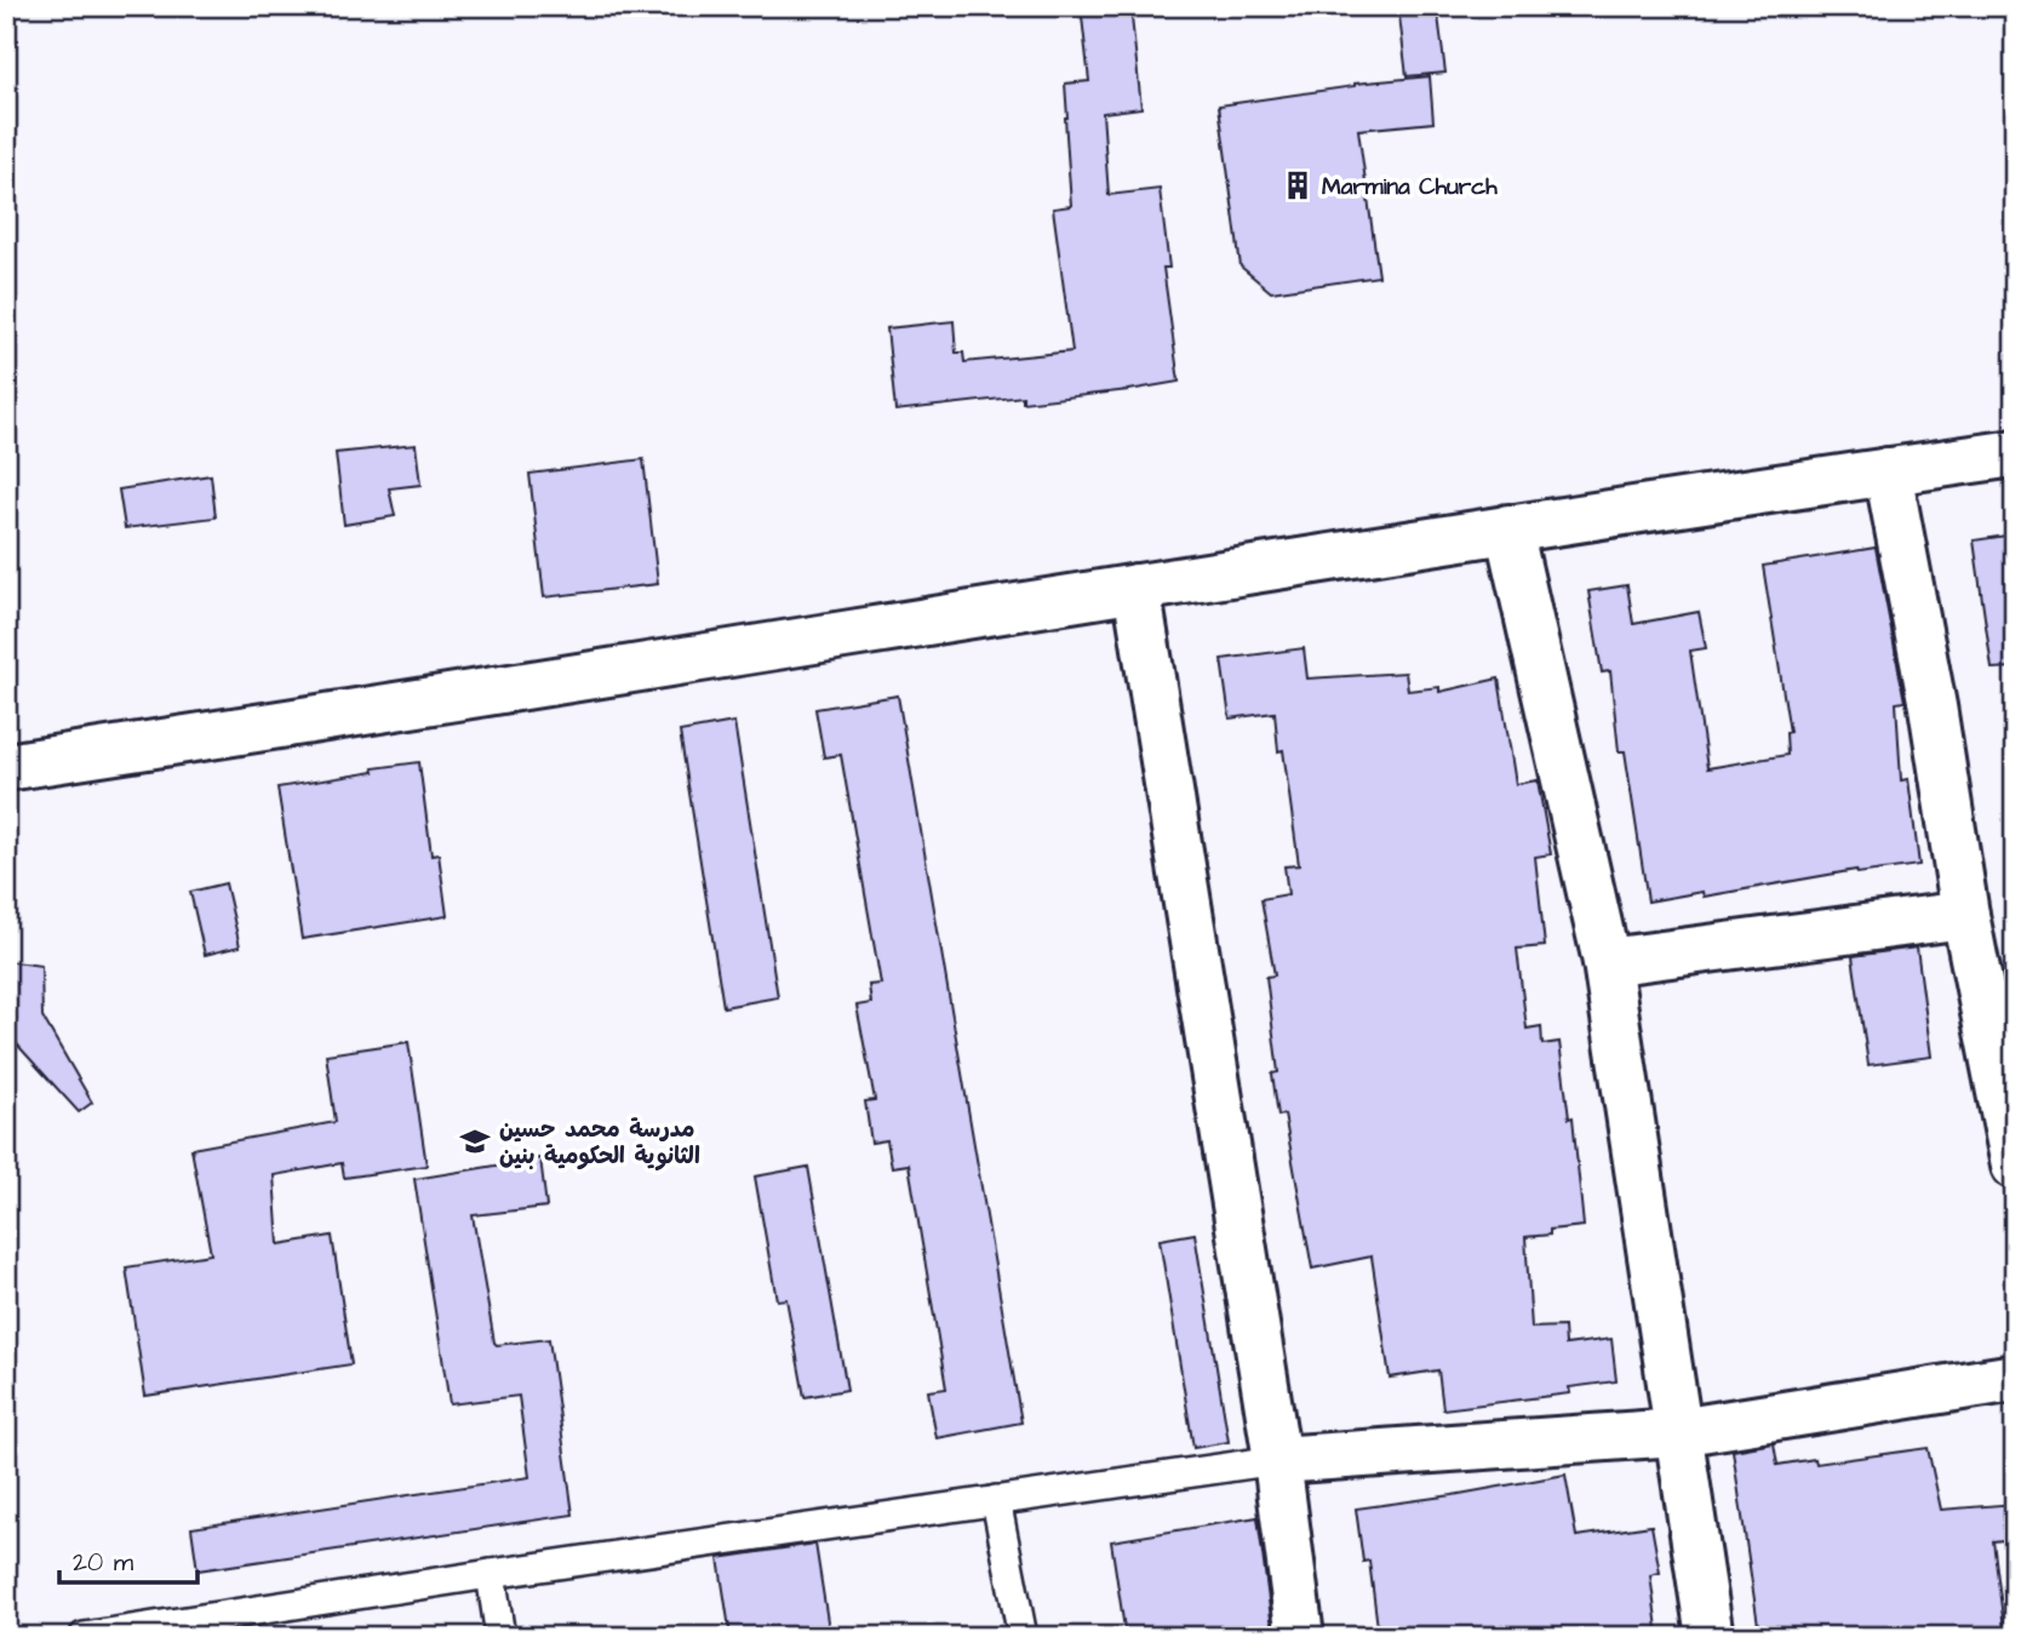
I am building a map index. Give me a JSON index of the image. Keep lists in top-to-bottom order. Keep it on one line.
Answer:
{"places":{"building":["Marmina Church"],"school or university":["مدرسة محمد حسين الثانوية الحكومية بنين"]},"scale_bar":"20 m"}
